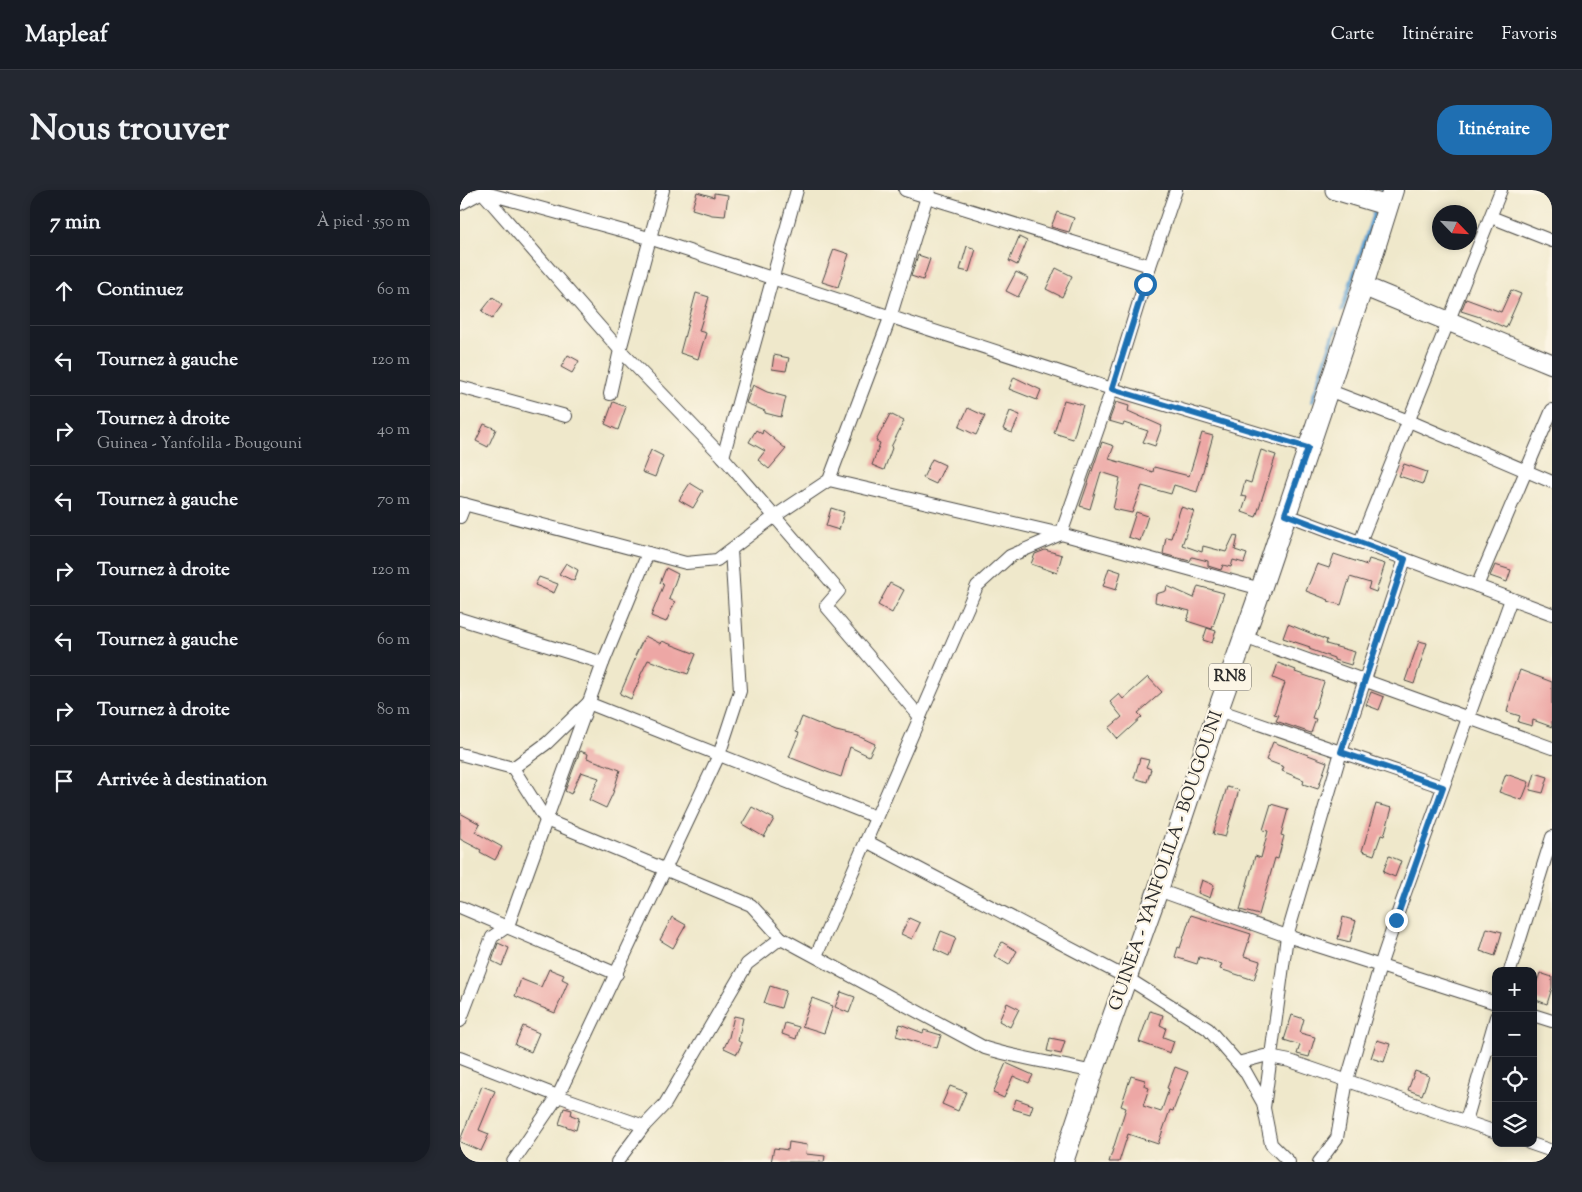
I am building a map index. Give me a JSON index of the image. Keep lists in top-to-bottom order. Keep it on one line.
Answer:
{"streets":{"main road":["RN8","GUINEA - YANFOLILA - BOUGOUNI"]},"north":"bottom right","page":{"header":"Mapleaf","nav":["Carte","Itinéraire","Favoris"],"title":"Nous trouver","buttons":"Itinéraire","heading":["7 min","À pied · 550 m"],"list":[["Continuez","60 m"],["Tournez à gauche","120 m"],["Tournez à droite","Guinea - Yanfolila - Bougouni","40 m"],["Tournez à gauche","70 m"],["Tournez à droite","120 m"],["Tournez à gauche","60 m"],["Tournez à droite","80 m"],"Arrivée à destination"],"map_buttons":["+","−"]}}
